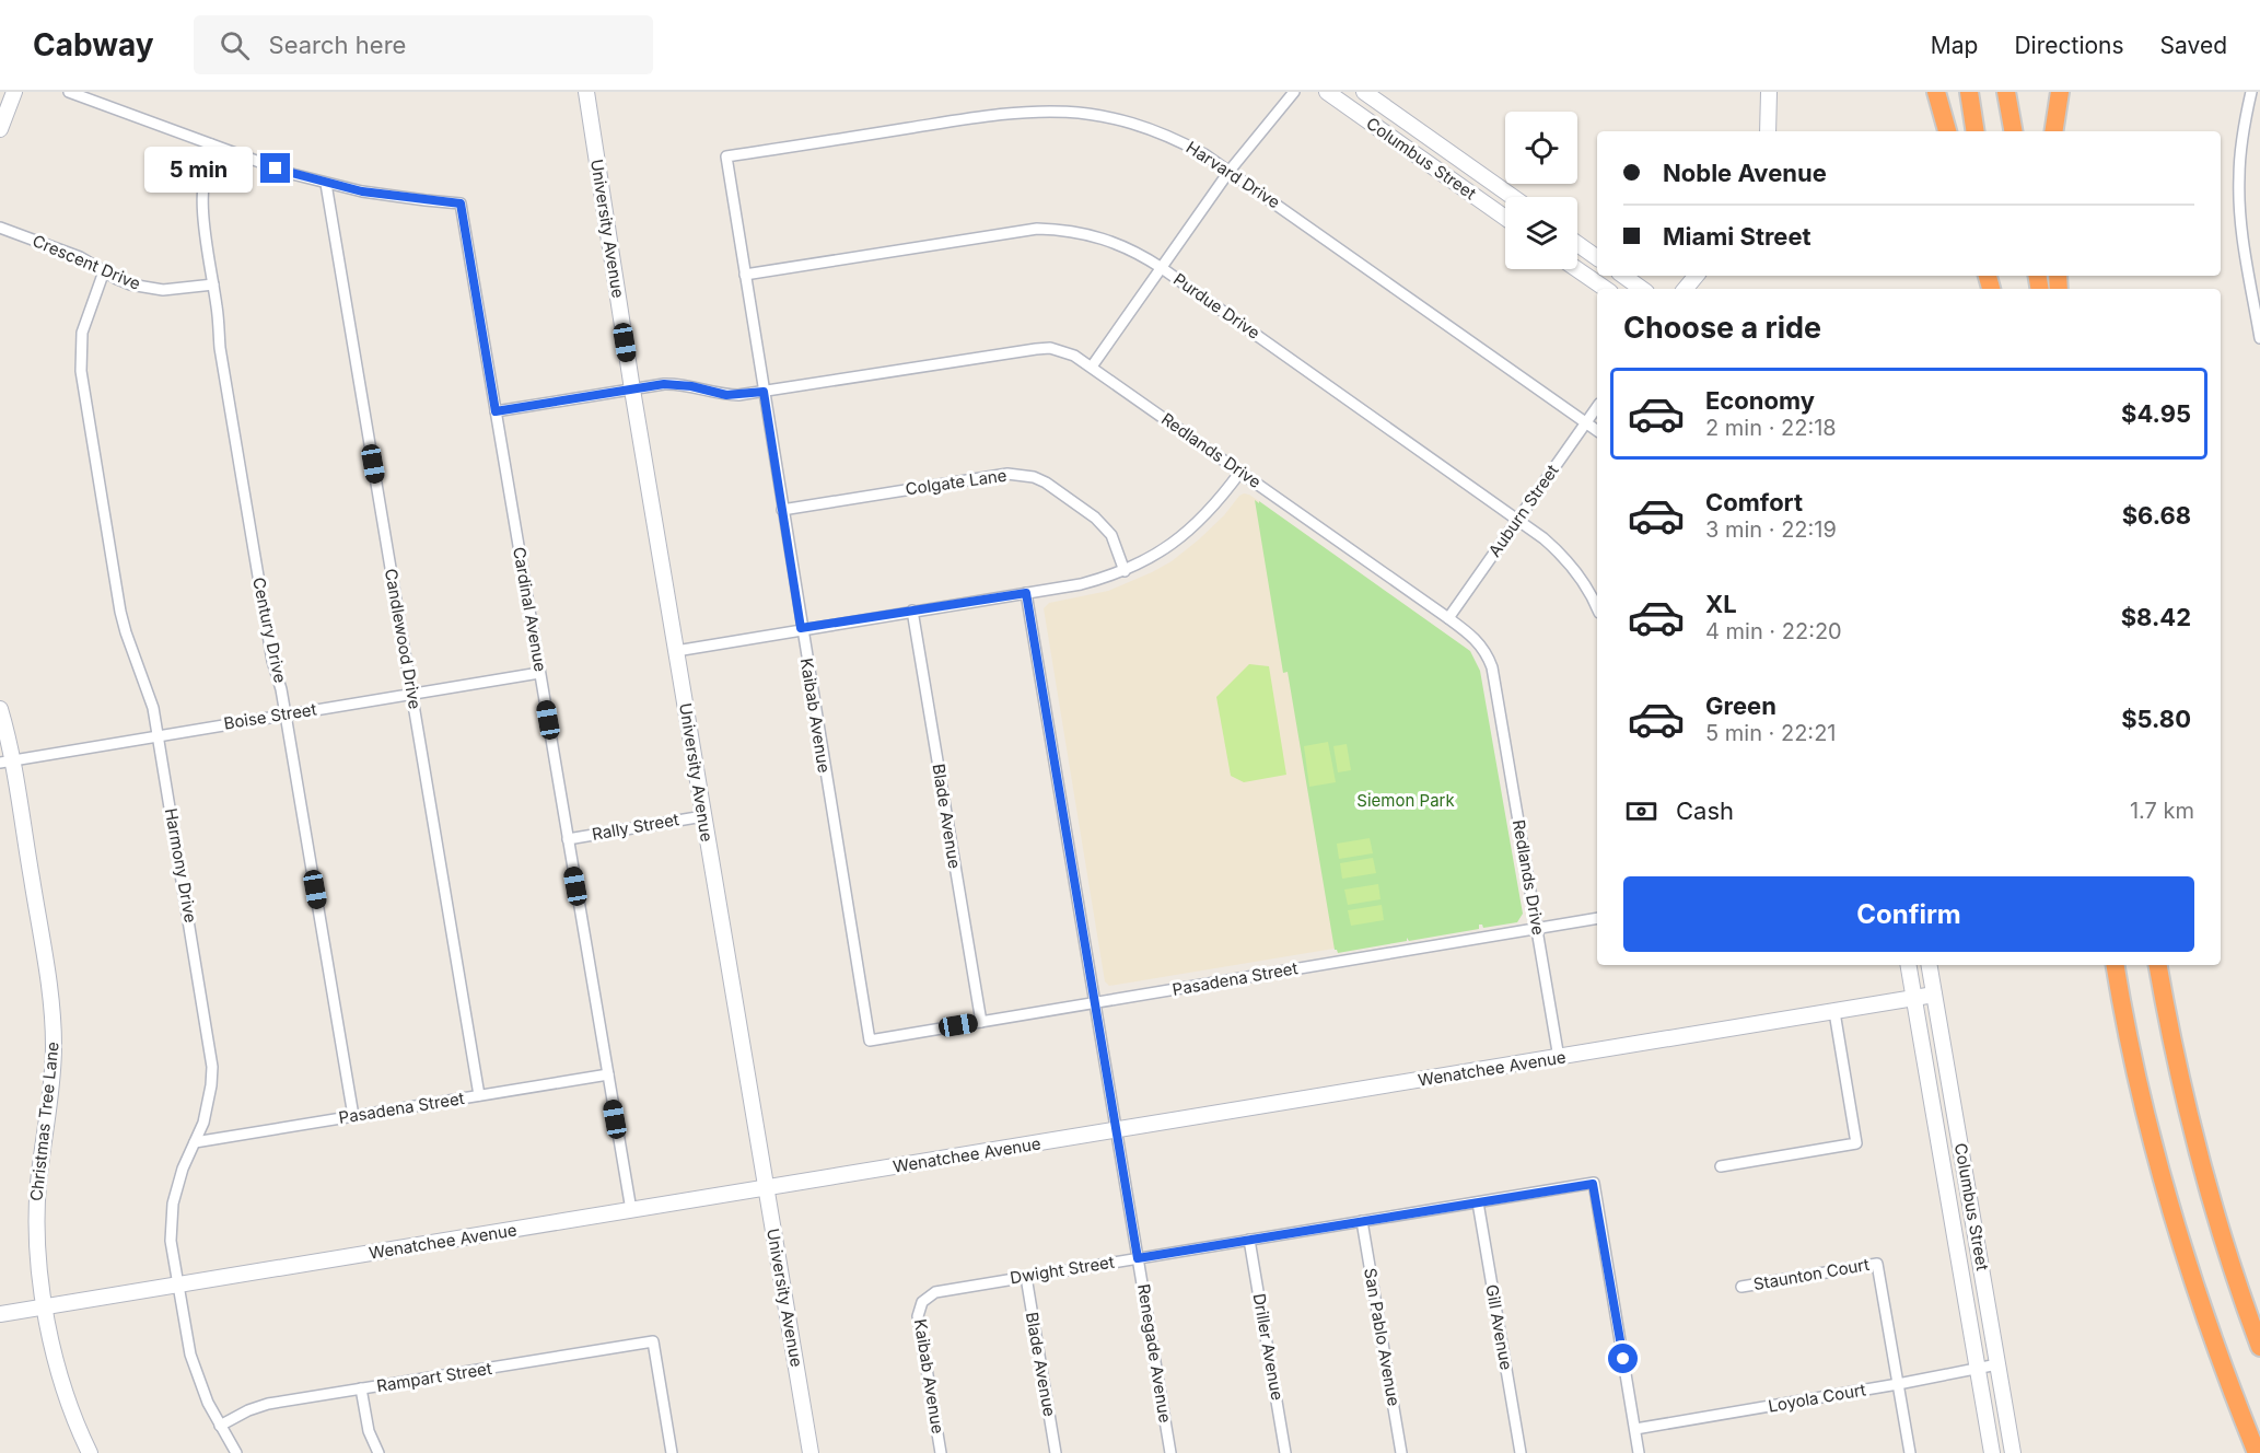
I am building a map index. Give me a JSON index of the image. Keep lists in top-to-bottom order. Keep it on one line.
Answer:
{"streets":{"street":["Columbus Street","Harvard Drive","University Avenue","Crescent Drive","Purdue Drive","Redlands Drive","Colgate Lane","Auburn Street","Cardinal Avenue","Century Drive","Candlewood Drive","Kaibab Avenue","Boise Street","Blade Avenue","Rally Street","Harmony Drive","Pasadena Street","Wenatchee Avenue","Christmas Tree Lane","Dwight Street","Staunton Court","Gill Avenue","San Pablo Avenue","Driller Avenue","Renegade Avenue","Rampart Street","Loyola Court"]},"crossings":[["Columbus Street","Wenatchee Avenue"],["Columbus Street","Loyola Court"],["Harvard Drive","Auburn Street"],["Harvard Drive","Kaibab Avenue"],["University Avenue","Redlands Drive"],["University Avenue","Rally Street"],["University Avenue","Wenatchee Avenue"],["Crescent Drive","Century Drive"],["Crescent Drive","Harmony Drive"],["Purdue Drive","Auburn Street"],["Purdue Drive","Kaibab Avenue"],["Redlands Drive","Auburn Street"],["Redlands Drive","Cardinal Avenue"],["Redlands Drive","Kaibab Avenue"],["Redlands Drive","Pasadena Street"],["Redlands Drive","Wenatchee Avenue"],["Colgate Lane","Kaibab Avenue"],["Cardinal Avenue","Candlewood Drive"],["Cardinal Avenue","Boise Street"],["Cardinal Avenue","Rally Street"],["Cardinal Avenue","Pasadena Street"],["Cardinal Avenue","Wenatchee Avenue"],["Century Drive","Boise Street"],["Century Drive","Pasadena Street"],["Candlewood Drive","Boise Street"],["Candlewood Drive","Pasadena Street"],["Kaibab Avenue","Pasadena Street"],["Kaibab Avenue","Dwight Street"],["Boise Street","Harmony Drive"],["Boise Street","Christmas Tree Lane"],["Blade Avenue","Pasadena Street"],["Blade Avenue","Dwight Street"],["Harmony Drive","Pasadena Street"],["Harmony Drive","Wenatchee Avenue"],["Harmony Drive","Rampart Street"],["Pasadena Street","Renegade Avenue"],["Wenatchee Avenue","Christmas Tree Lane"],["Wenatchee Avenue","Renegade Avenue"],["Dwight Street","Gill Avenue"],["Dwight Street","San Pablo Avenue"],["Dwight Street","Driller Avenue"],["Dwight Street","Renegade Avenue"],["Dwight Street","Loyola Court"],["Staunton Court","Loyola Court"]],"parks":["Siemon Park"],"page":{"header":"Cabway","search":"Search here","nav":["Map","Directions","Saved"],"banner":["Noble Avenue","Miami Street"],"bubble":"5 min","heading":"Choose a ride","list":[{"name":"Economy","note":"2 min · 22:18","value":"$4.95"},{"name":"Comfort","note":"3 min · 22:19","value":"$6.68"},{"name":"XL","note":"4 min · 22:20","value":"$8.42"},{"name":"Green","note":"5 min · 22:21","value":"$5.80"}],"pay":["Cash","1.7 km"],"buttons":"Confirm"}}
